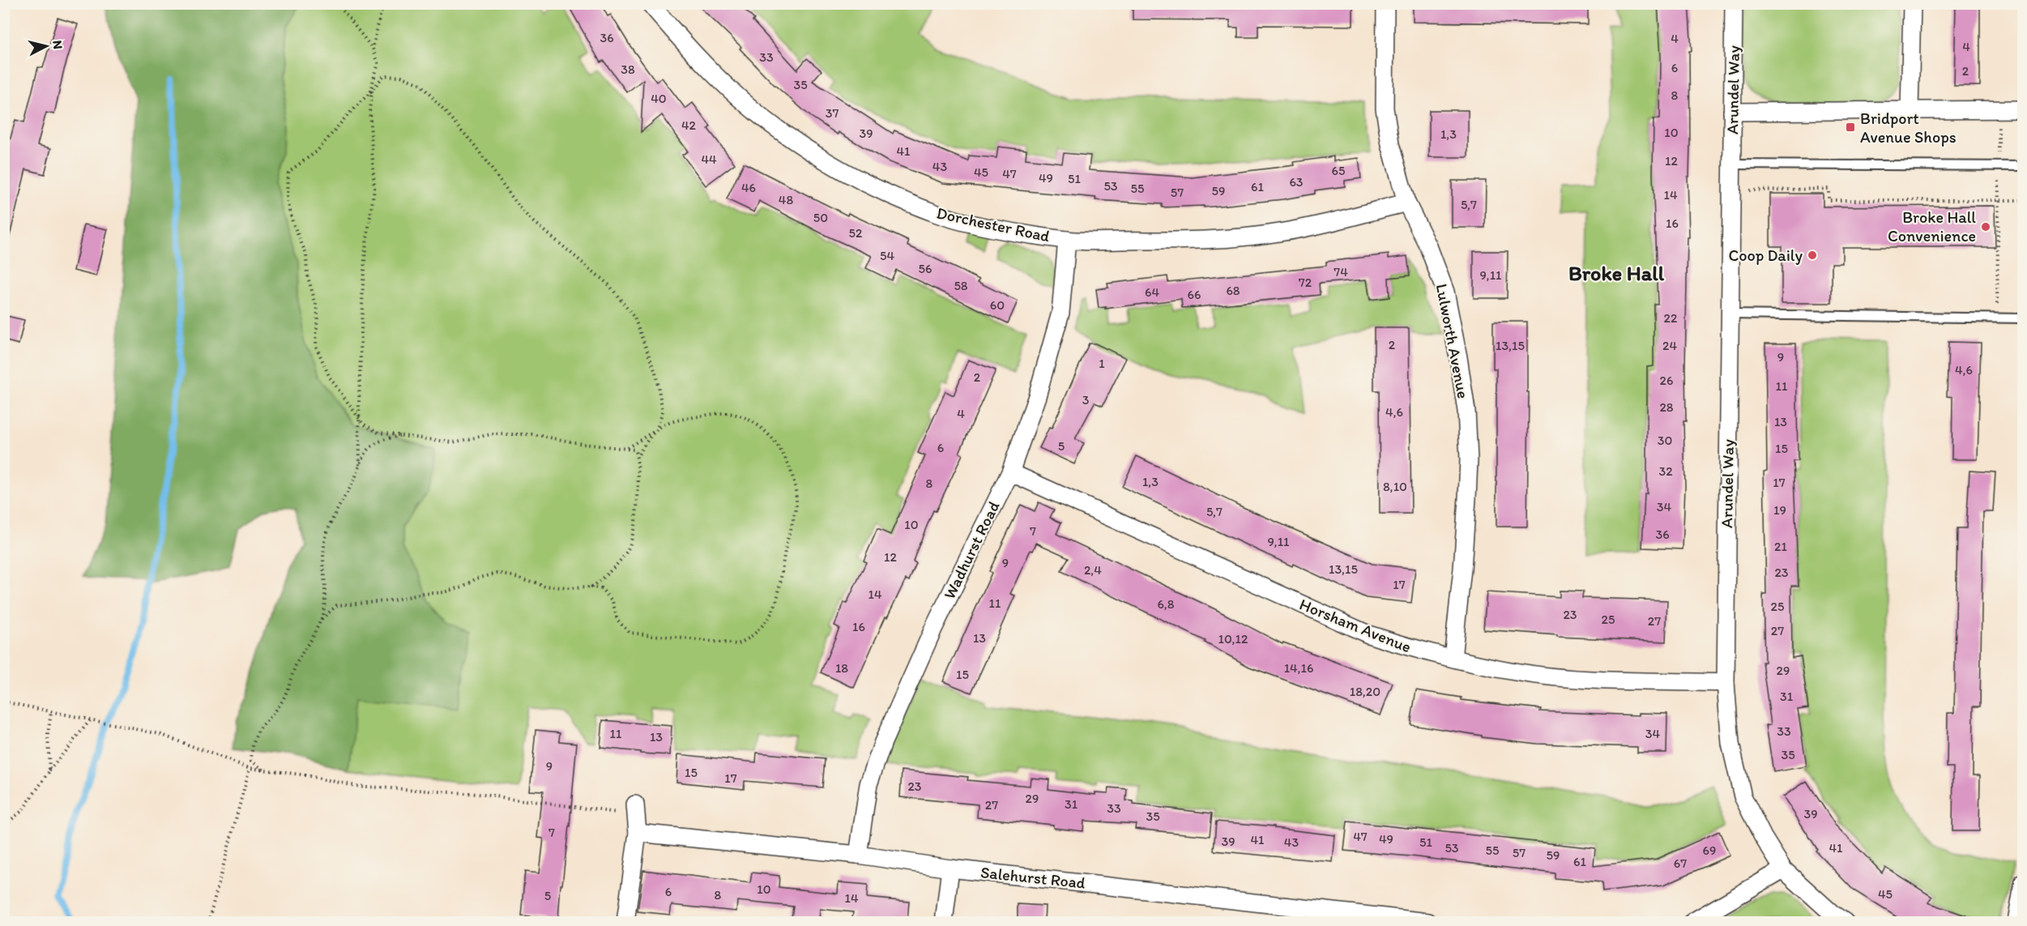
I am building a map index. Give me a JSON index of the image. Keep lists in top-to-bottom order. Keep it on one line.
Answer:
{"streets":{"street":["Arundel Way","Dorchester Road","Lulworth Avenue","Wadhurst Road","Horsham Avenue","Salehurst Road"]},"crossings":[["Arundel Way","Horsham Avenue"],["Dorchester Road","Lulworth Avenue"],["Dorchester Road","Wadhurst Road"],["Lulworth Avenue","Horsham Avenue"],["Wadhurst Road","Horsham Avenue"],["Wadhurst Road","Salehurst Road"]],"districts":["Broke Hall"],"places":{"transit":["Bridport Avenue Shops"],"other":["Broke Hall Convenience","Coop Daily"]},"house_numbers":["36","4","4","33","6","38","2","35","8","40","37","42","10","39","1,3","41","44","12","43","65","45","47","49","51","63","53","61","46","55","59","57","14","48","5,7","50","16","52","54","56","74","9,11","72","58","68","64","66","60","22","2","13,15","24","9","1","4,6","2","26","11","3","28","4,6","4","13","30","5","6","15","32","1,3","17","8","8,10","34","19","5,7","10","7","36","9,11","21","12","9","13,15","2,4","23","17","14","11","6,8","25","23","25","27","16","27","13","10,12","18","14,16","29","15","18,20","31","33","11","34","13","35","9","15","17","23","29","31","27","33","39","35","7","47","49","41","39","43","51","53","41","55","69","57","59","61","67","10","6","45","8","5","14"],"north":"right"}
